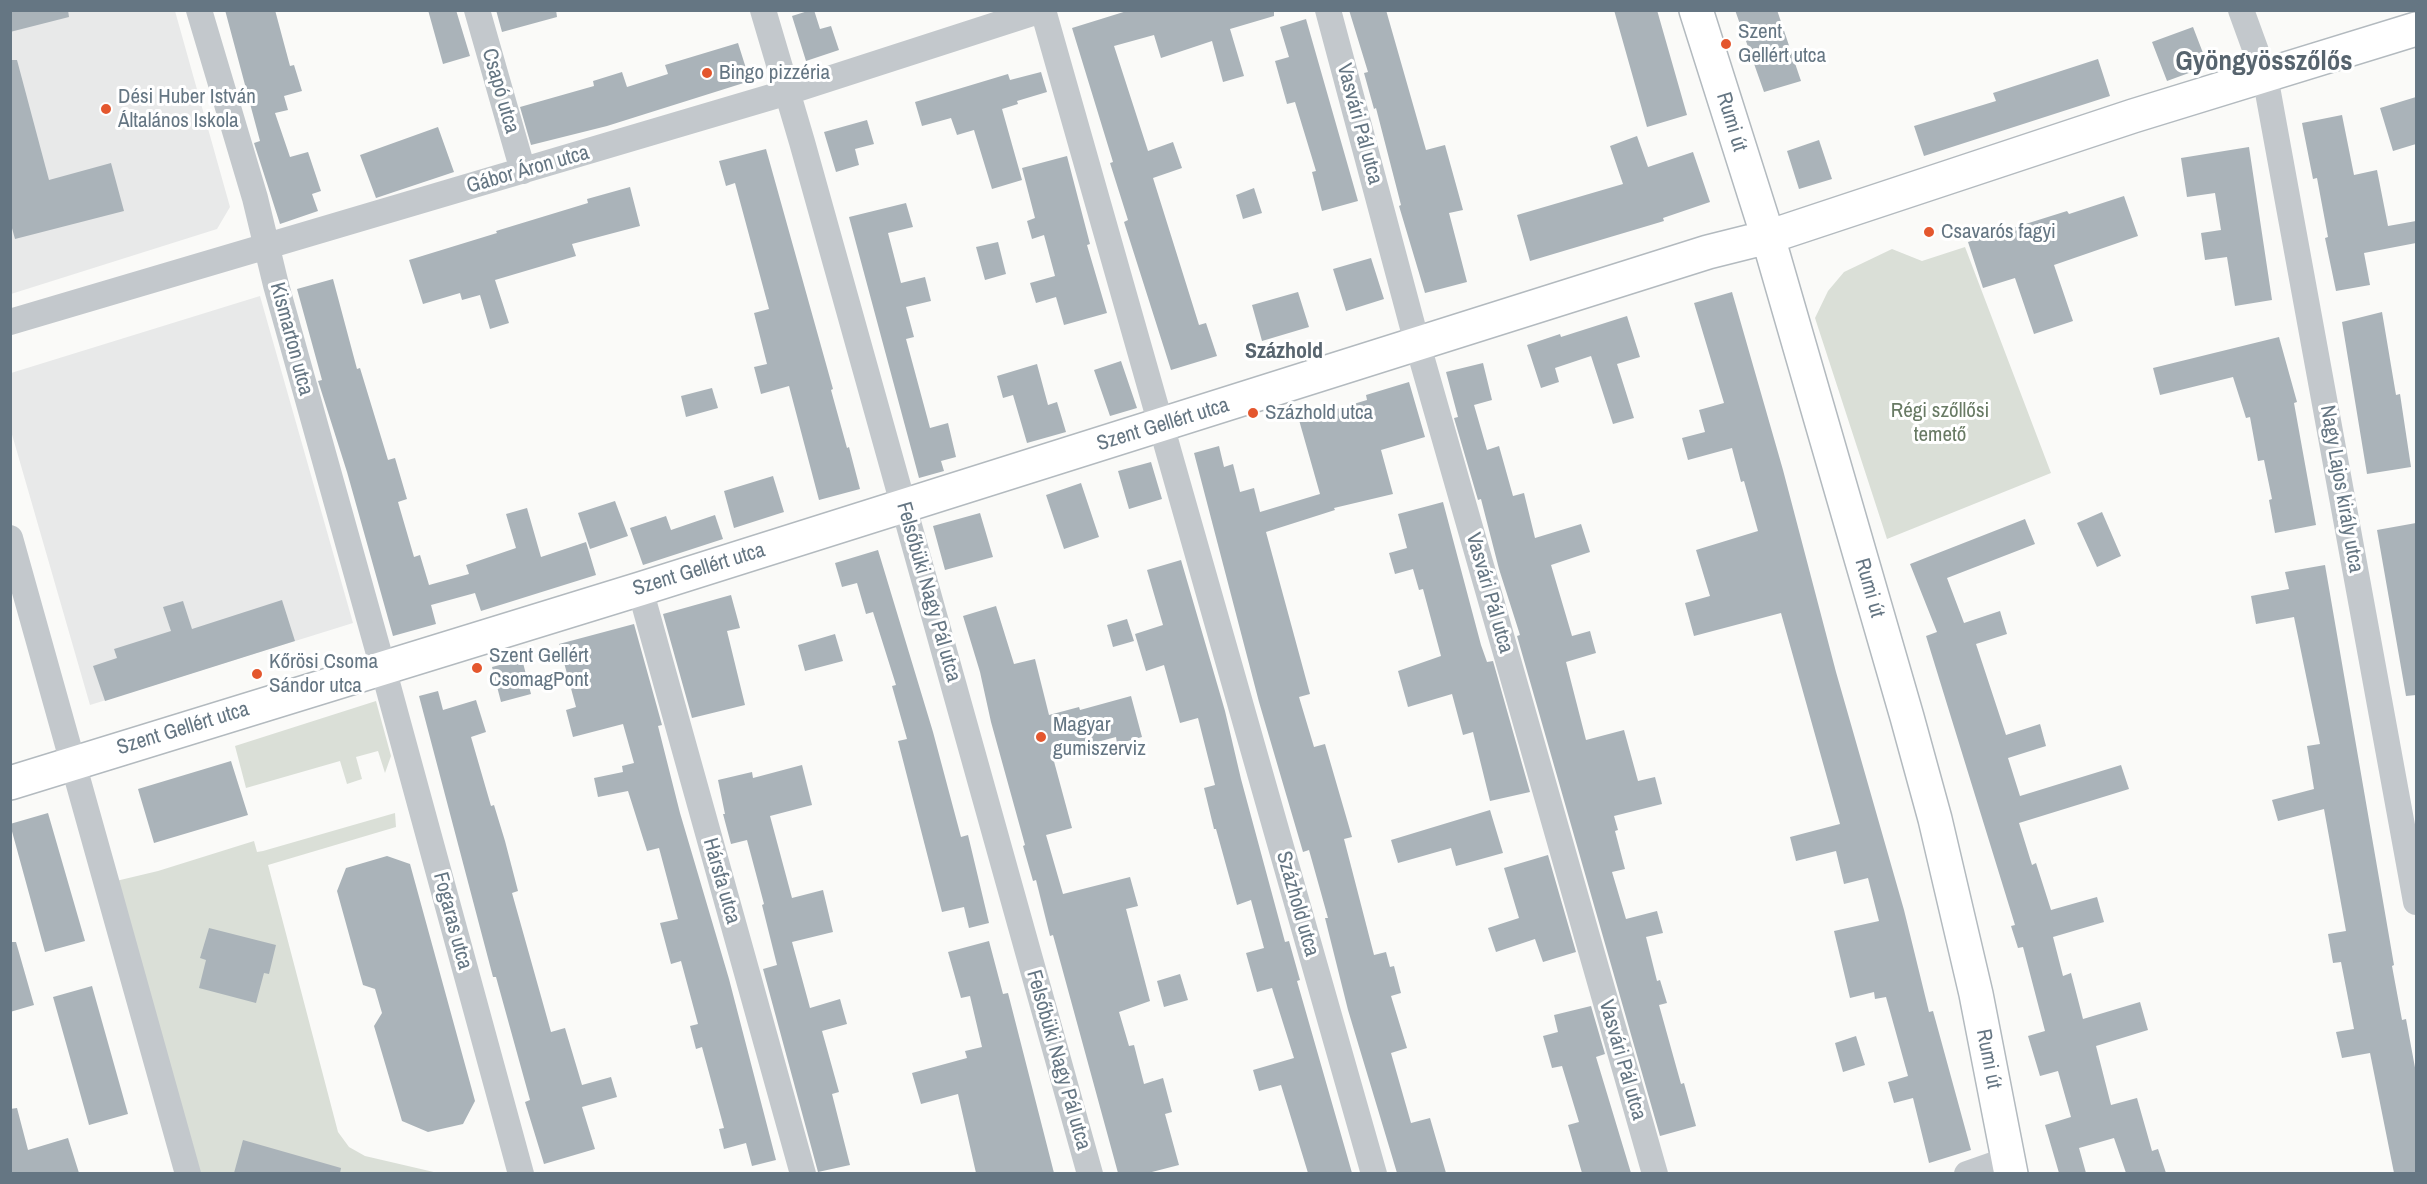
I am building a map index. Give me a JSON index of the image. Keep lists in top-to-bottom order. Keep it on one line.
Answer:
{"streets":{"street":["Csapó utca","Rumi út","Vasvári Pál utca","Gábor Áron utca","Kismarton utca","Szent Gellért utca","Nagy Lajos király utca","Felsőbüki Nagy Pál utca","Hársfa utca","Százhold utca","Fogaras utca"]},"crossings":[["Csapó utca","Gábor Áron utca"],["Rumi út","Szent Gellért utca"],["Vasvári Pál utca","Szent Gellért utca"],["Gábor Áron utca","Kismarton utca"],["Gábor Áron utca","Felsőbüki Nagy Pál utca"],["Gábor Áron utca","Százhold utca"],["Kismarton utca","Szent Gellért utca"],["Kismarton utca","Fogaras utca"],["Szent Gellért utca","Nagy Lajos király utca"],["Szent Gellért utca","Felsőbüki Nagy Pál utca"],["Szent Gellért utca","Hársfa utca"],["Szent Gellért utca","Százhold utca"],["Szent Gellért utca","Fogaras utca"]],"districts":["Gyöngyösszőlős","Százhold"],"parks":["Régi szőllősi temető"],"places":["Szent Gellért utca","Bingo pizzéria","Dési Huber István Általános Iskola","Csavarós fagyi","Százhold utca","Szent Gellért CsomagPont","Kőrösi Csoma Sándor utca","Magyar gumiszerviz"]}
